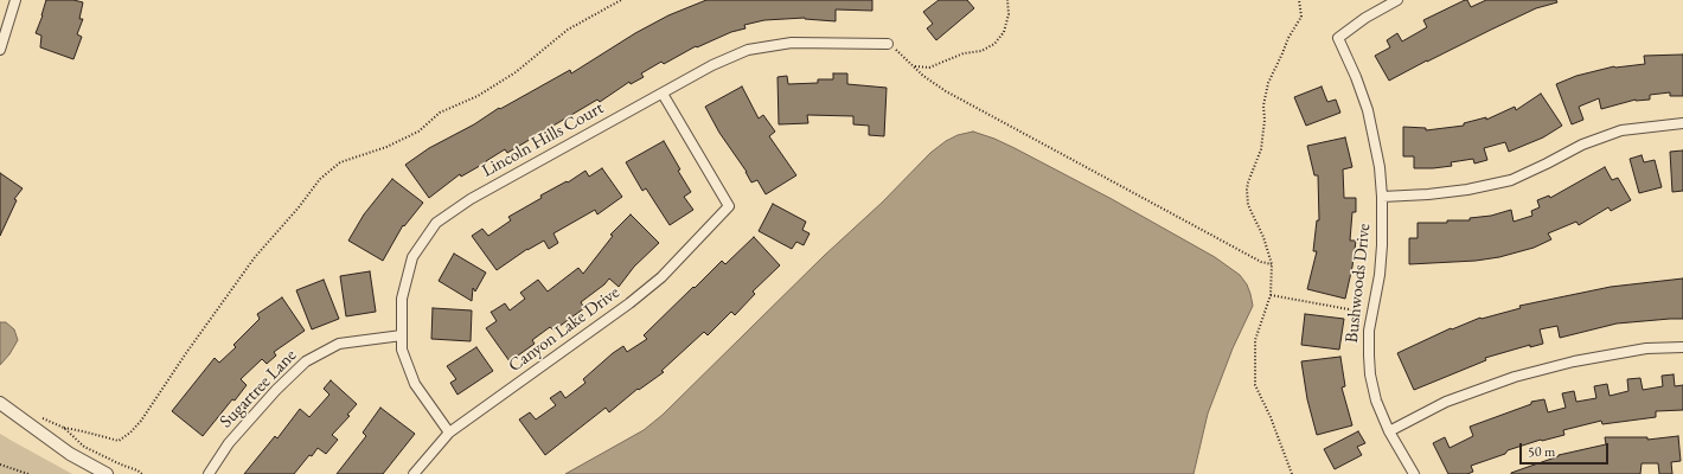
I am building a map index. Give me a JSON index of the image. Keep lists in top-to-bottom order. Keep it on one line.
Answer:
{"streets":{"street":["Lincoln Hills Court","Bushwoods Drive","Canyon Lake Drive","Sugartree Lane"]},"crossings":[["Lincoln Hills Court","Canyon Lake Drive"],["Lincoln Hills Court","Sugartree Lane"]],"scale_bar":"50 m"}
